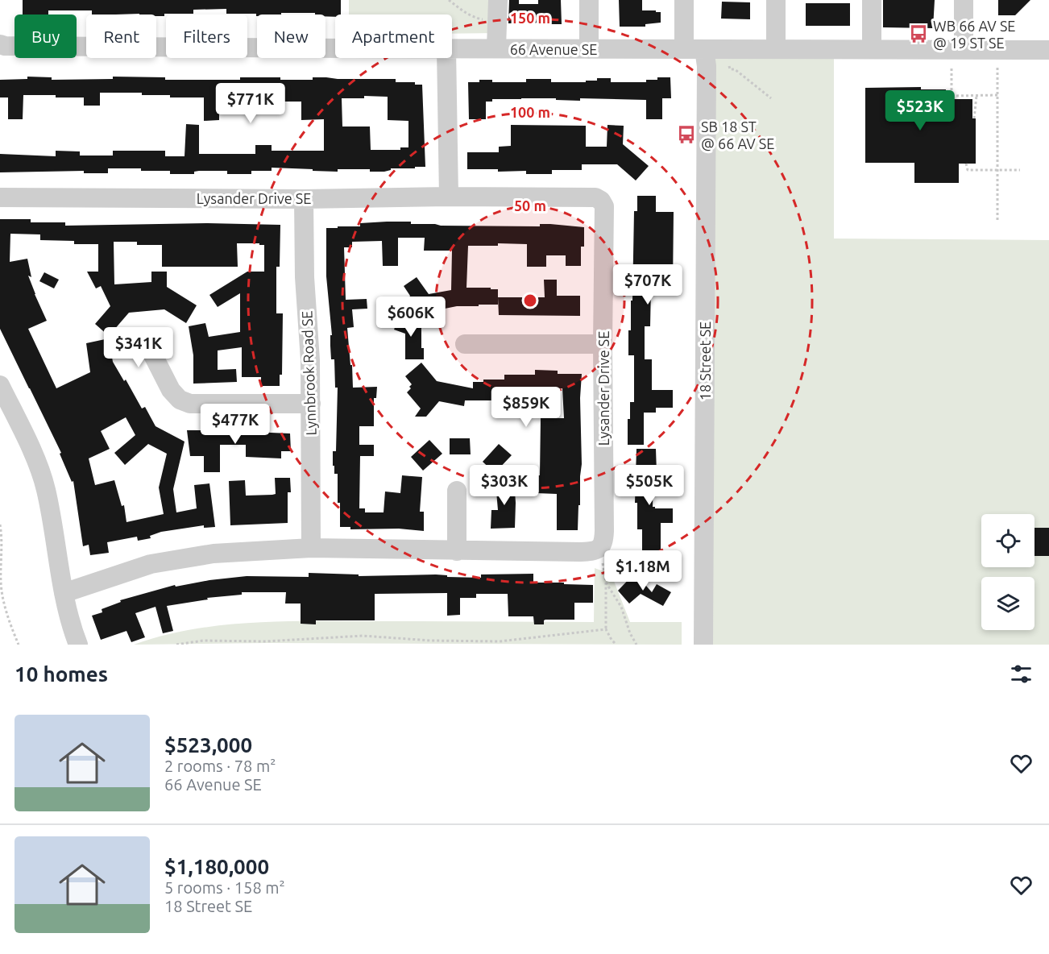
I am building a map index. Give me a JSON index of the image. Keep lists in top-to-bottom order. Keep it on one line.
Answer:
{"streets":{"street":["66 Avenue SE","Lysander Drive SE","18 Street SE","Lynnbrook Road SE"]},"crossings":[["66 Avenue SE","18 Street SE"],["Lysander Drive SE","Lynnbrook Road SE"]],"places":{"bus stop":["WB 66 AV SE @ 19 ST SE","SB 18 ST @ 66 AV SE"]},"page":{"chip":["Buy","Rent","Filters","New","Apartment"],"price":["$771K","$523K","$707K","$606K","$341K","$859K","$477K","$303K","$505K","$1.18M"],"heading":"10 homes","list":[{"name":"$523,000","note":"2 rooms · 78 m² · 66 Avenue SE"},{"name":"$1,180,000","note":"5 rooms · 158 m² · 18 Street SE"}]},"rings":["150 m","100 m","50 m"]}
